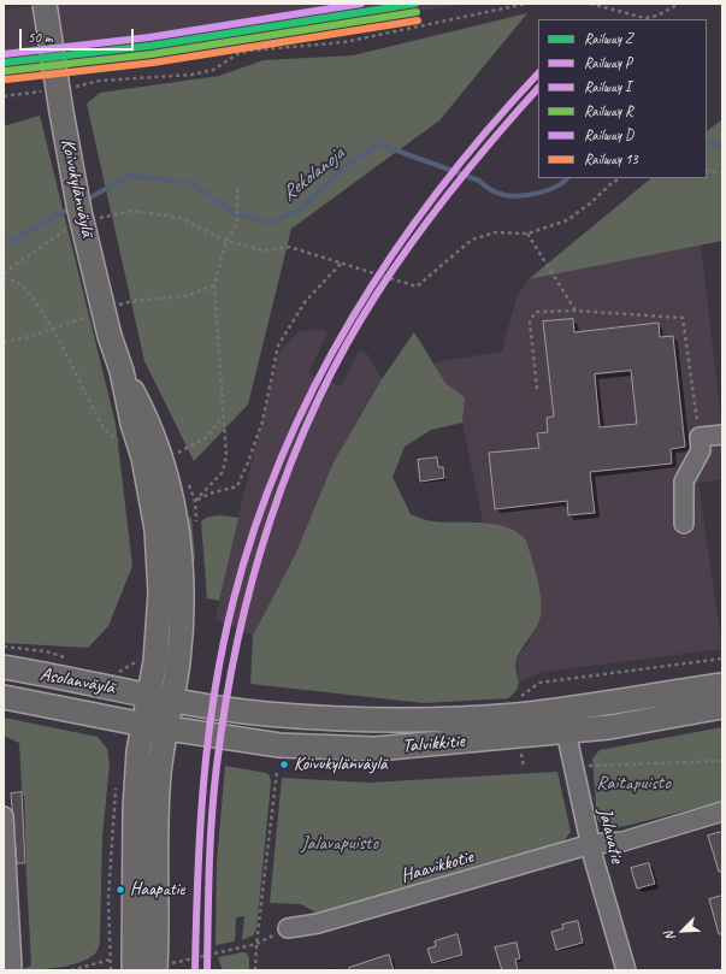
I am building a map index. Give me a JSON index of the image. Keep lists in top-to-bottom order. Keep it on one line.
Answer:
{"streets":{"main road":["Koivukylänväylä","Asolanväylä","Talvikkitie"],"street":["Jalavatie","Haavikkotie"]},"crossings":[["Koivukylänväylä","Asolanväylä"],["Koivukylänväylä","Talvikkitie"],["Asolanväylä","Talvikkitie"],["Talvikkitie","Jalavatie"],["Jalavatie","Haavikkotie"]],"water":["Rekolanoja"],"parks":["Raitapuisto","Jalavapuisto"],"places":["Koivukylänväylä","Haapatie"],"lines":["rail line Z","rail line D","rail line R","rail line 13","rail line P","rail line I"],"legend":["Railway Z","Railway P","Railway I","Railway R","Railway D","Railway 13"],"scale_bar":"50 m","north":"bottom left"}
